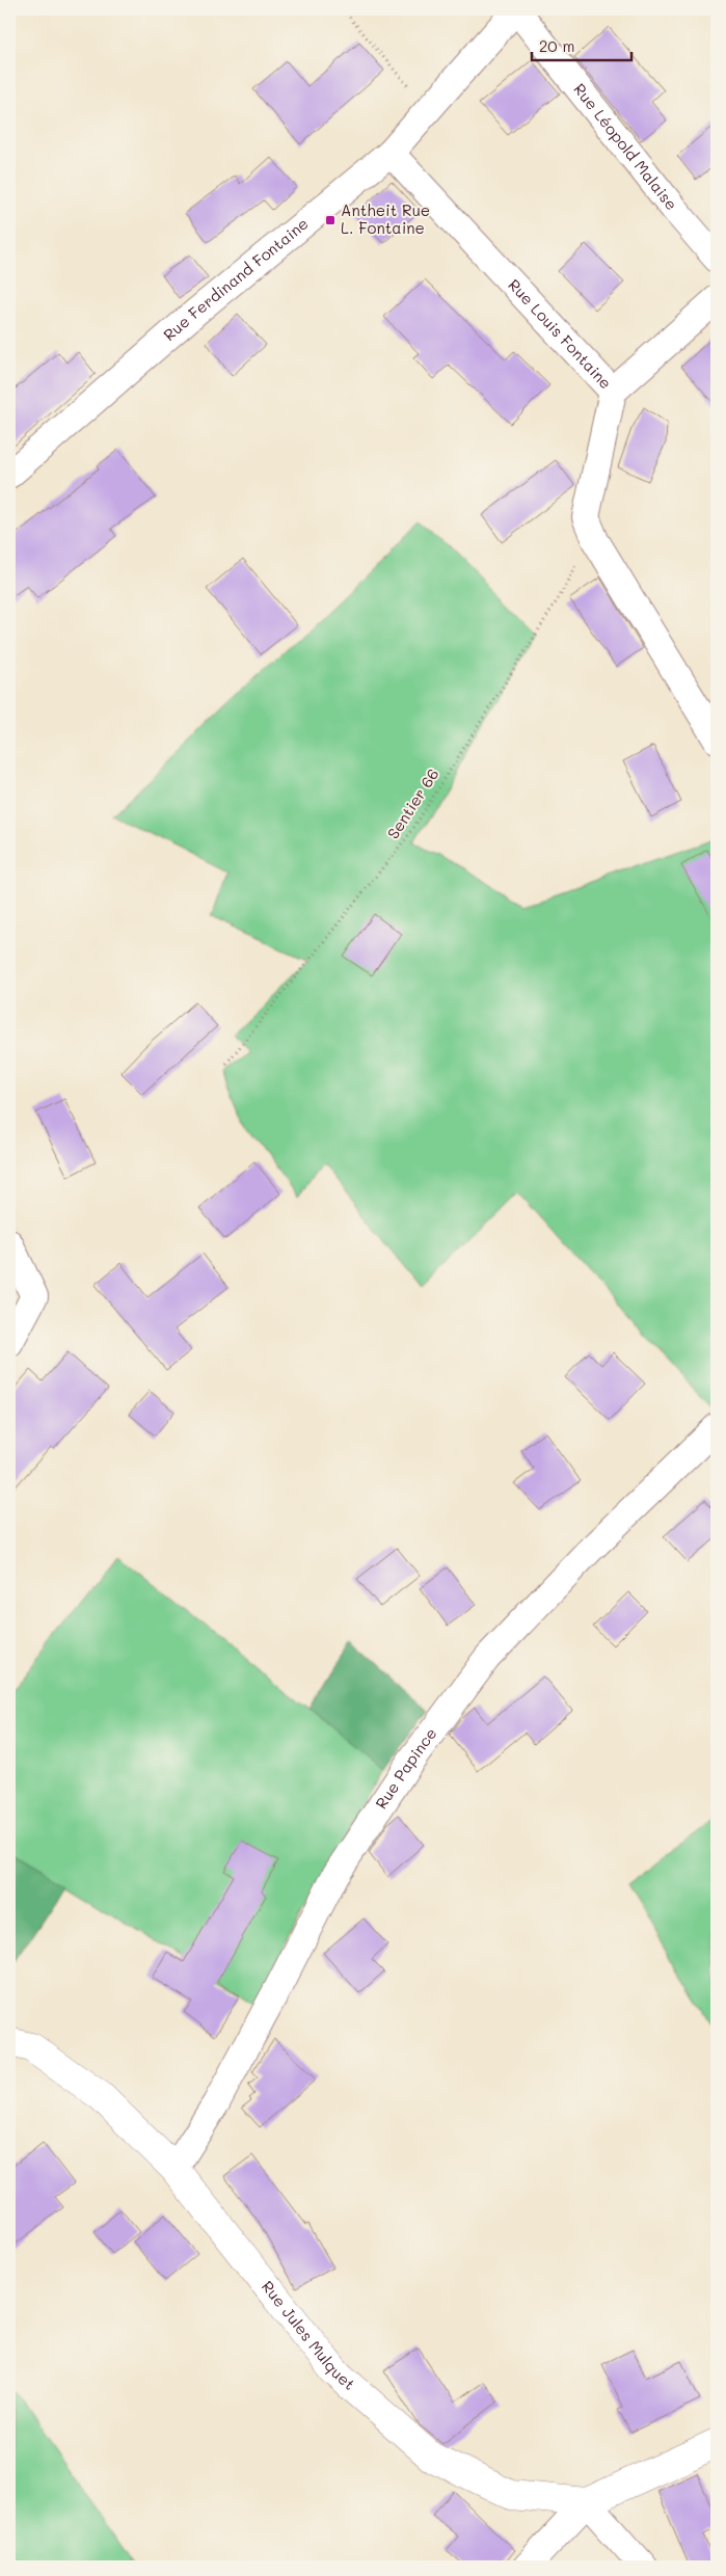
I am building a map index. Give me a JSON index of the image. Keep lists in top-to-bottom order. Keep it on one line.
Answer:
{"streets":{"street":["Rue Léopold Malaise","Rue Ferdinand Fontaine","Rue Louis Fontaine","Rue Papince","Rue Jules Mulquet"],"path":["Sentier 66"]},"crossings":[["Rue Léopold Malaise","Rue Ferdinand Fontaine"],["Rue Ferdinand Fontaine","Rue Louis Fontaine"],["Rue Louis Fontaine","Sentier 66"],["Rue Papince","Rue Jules Mulquet"]],"places":{"transit":["Antheit Rue L. Fontaine"]},"scale_bar":"20 m"}
